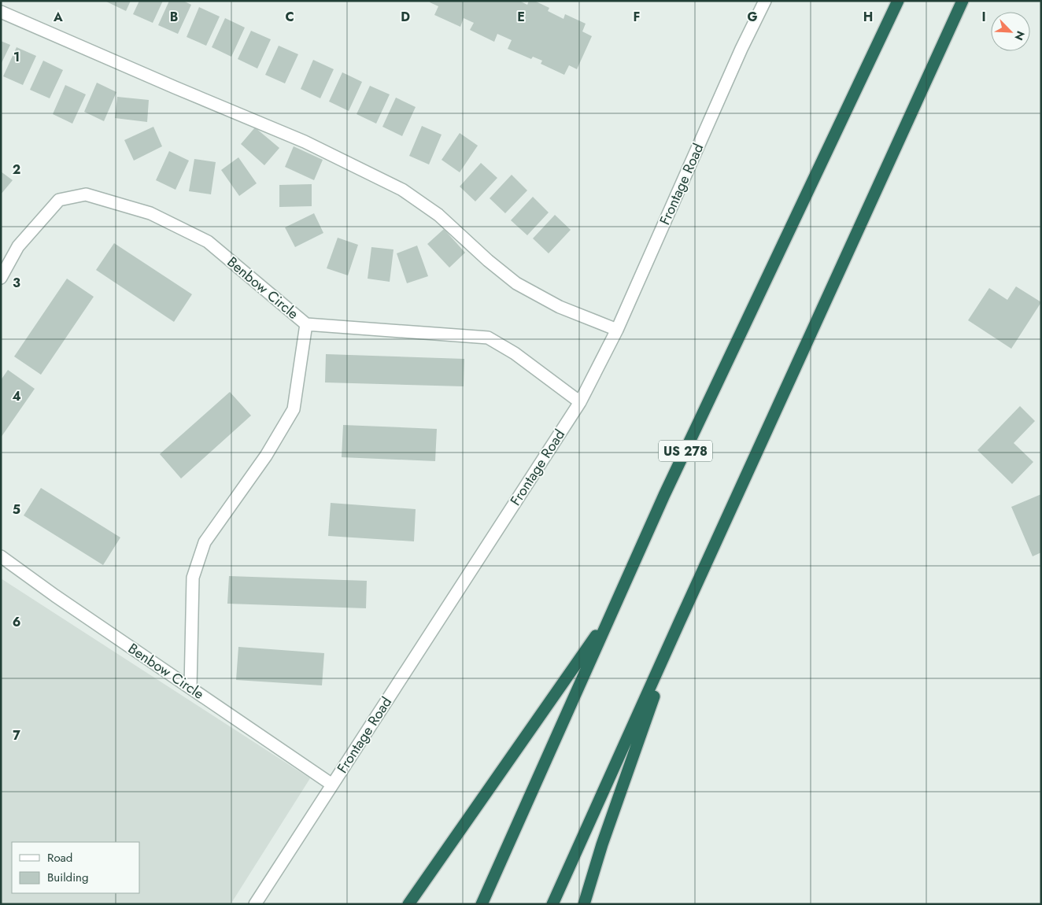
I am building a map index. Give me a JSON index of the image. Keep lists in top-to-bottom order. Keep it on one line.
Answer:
{"streets":{"highway":["US 278"],"street":["Frontage Road","Benbow Circle"]},"crossings":[["Frontage Road","Benbow Circle"]],"legend":["Road","Building"],"north":"bottom right","grid":{"columns":["A","B","C","D","E","F","G","H","I"],"rows":["1","2","3","4","5","6","7"]}}
